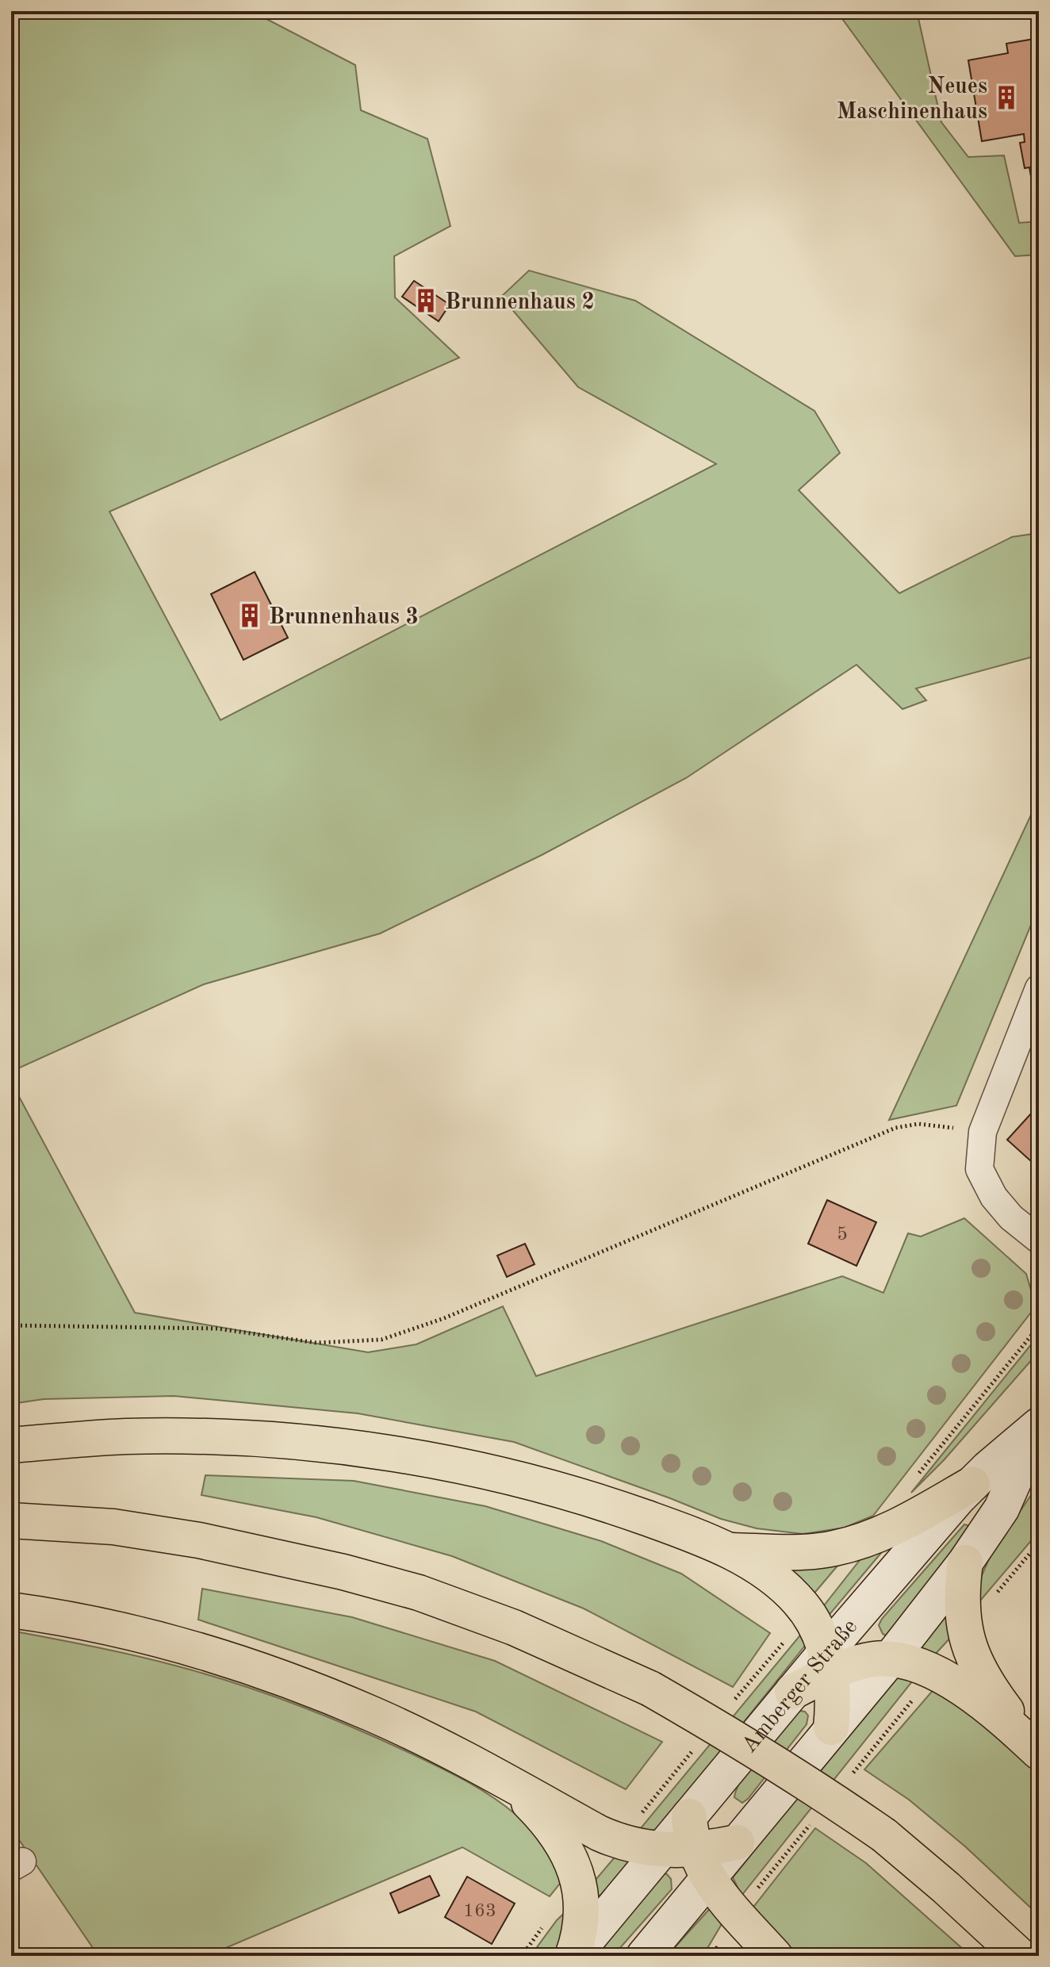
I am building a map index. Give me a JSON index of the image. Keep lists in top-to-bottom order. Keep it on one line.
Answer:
{"streets":{"main road":["Amberger Straße"]},"places":{"building":["Neues Maschinenhaus","Brunnenhaus 2","Brunnenhaus 3"]},"house_numbers":["5","163"]}
